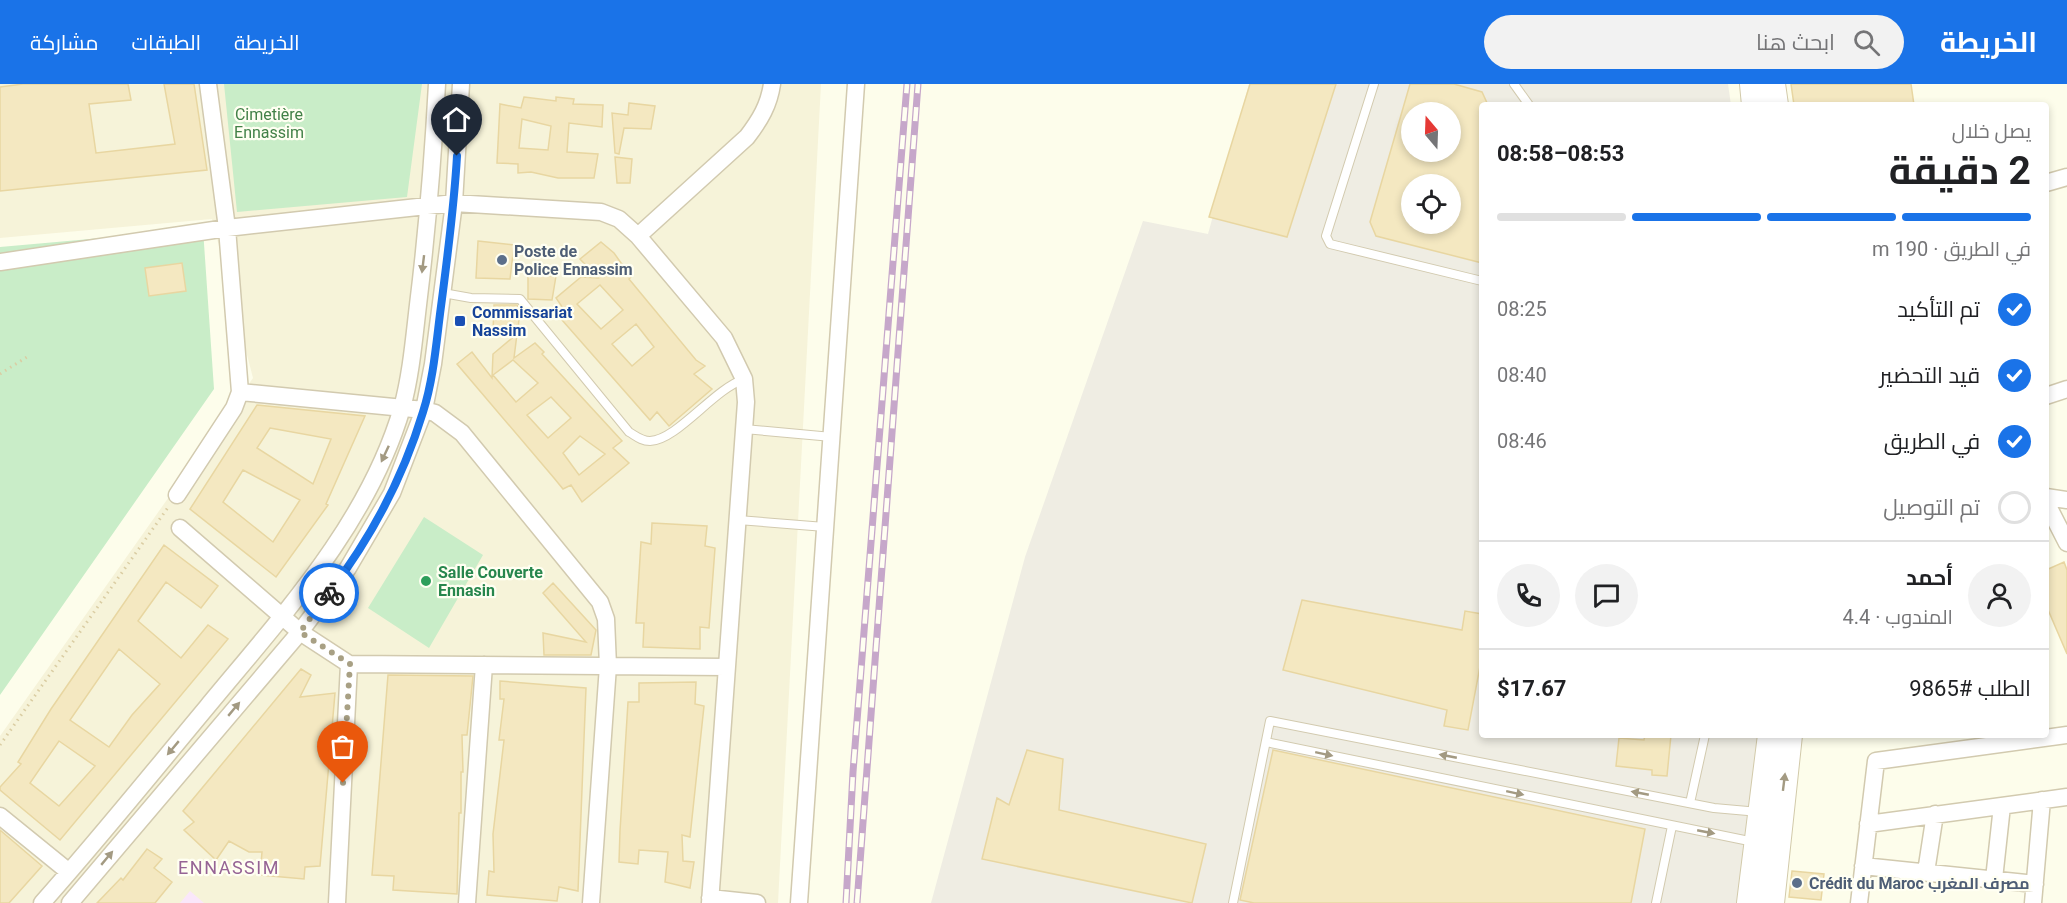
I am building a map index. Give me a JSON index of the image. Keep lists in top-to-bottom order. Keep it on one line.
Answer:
{"districts":["ENNASSIM"],"parks":["Cimetière Ennassim"],"places":{"other":["Poste de Police Ennassim","Salle Couverte Ennasin","Crédit du Maroc مصرف المغرب"],"transit":["Commissariat Nassim"]},"north":"top","page":{"header":"الخريطة","search":"ابحث هنا","nav":["الخريطة","الطبقات","مشاركة"],"heading":["2 دقيقة","يصل خلال","08:53–08:58"],"panel":["أحمد","المندوب · 4.4","الطلب #9865","$17.67"],"bar":"في الطريق · 190 m","list":[["تم التأكيد","08:25"],["قيد التحضير","08:40"],["في الطريق","08:46"],"تم التوصيل"]}}
